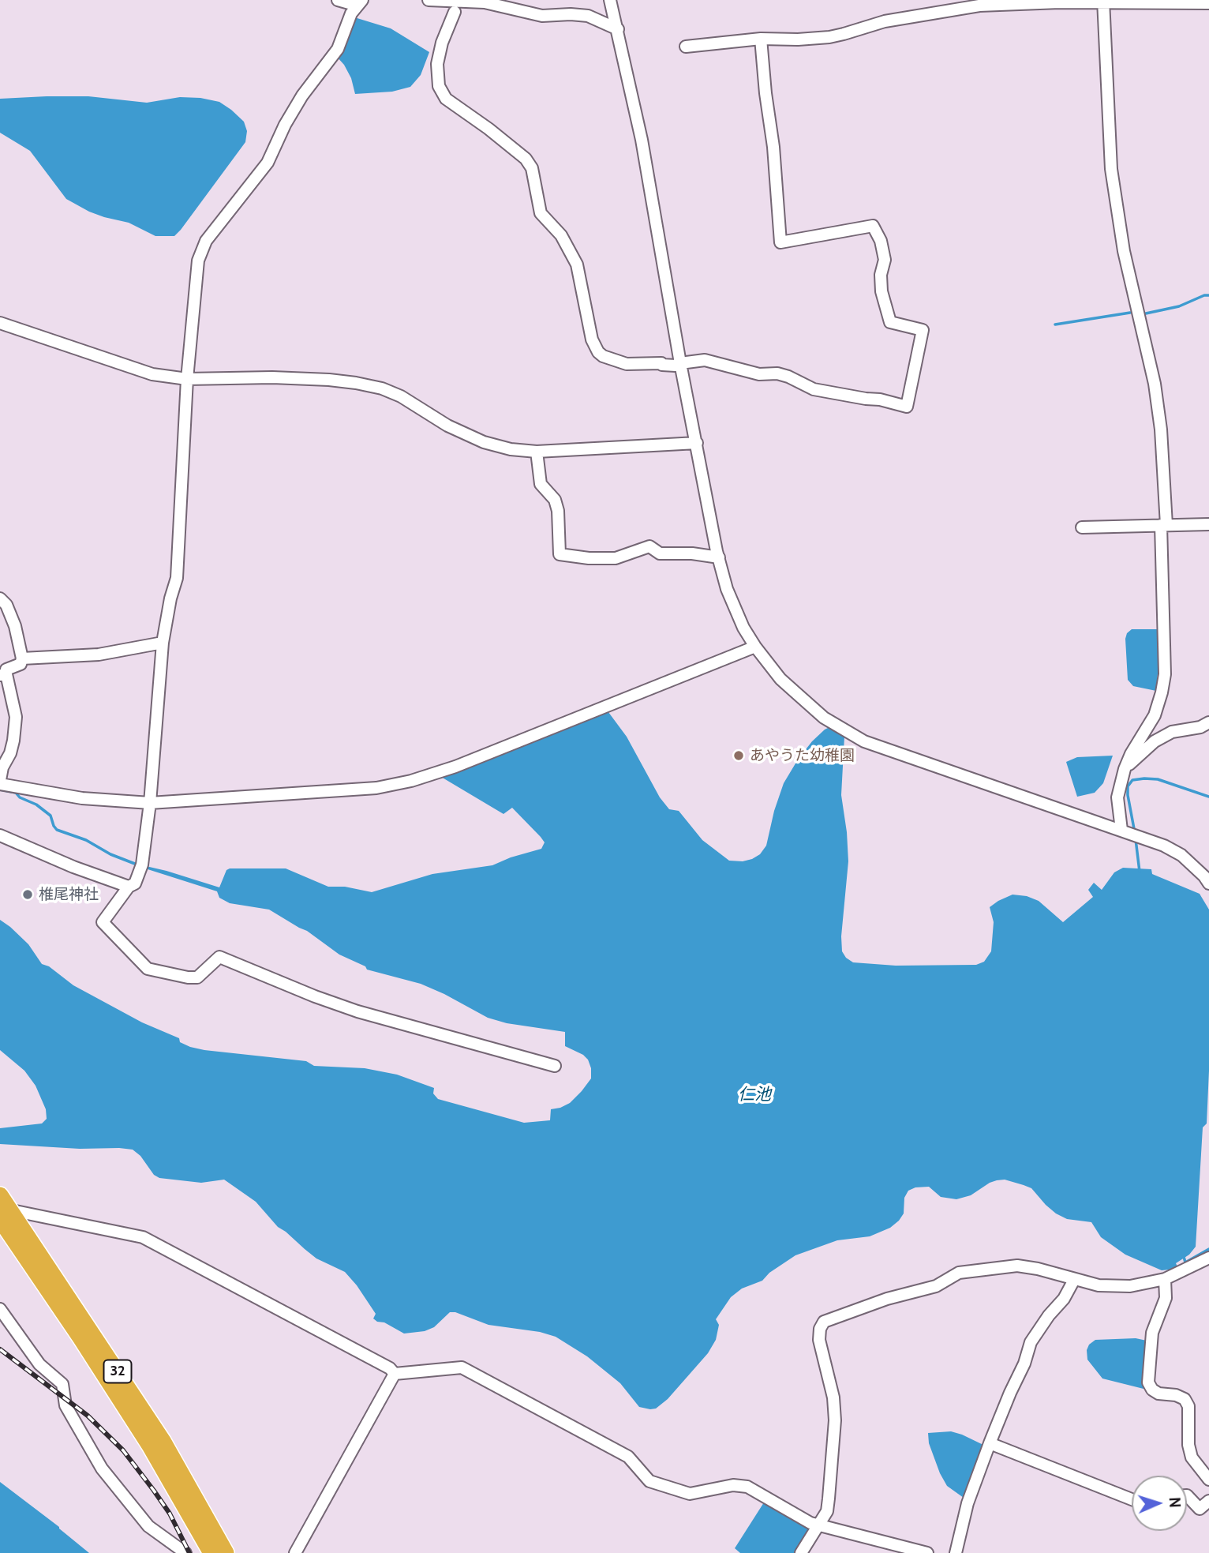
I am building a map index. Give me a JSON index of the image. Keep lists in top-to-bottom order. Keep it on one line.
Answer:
{"streets":{"highway":["32"]},"water":["仁池"],"places":["あやうた幼稚園","椎尾神社"],"north":"right"}
